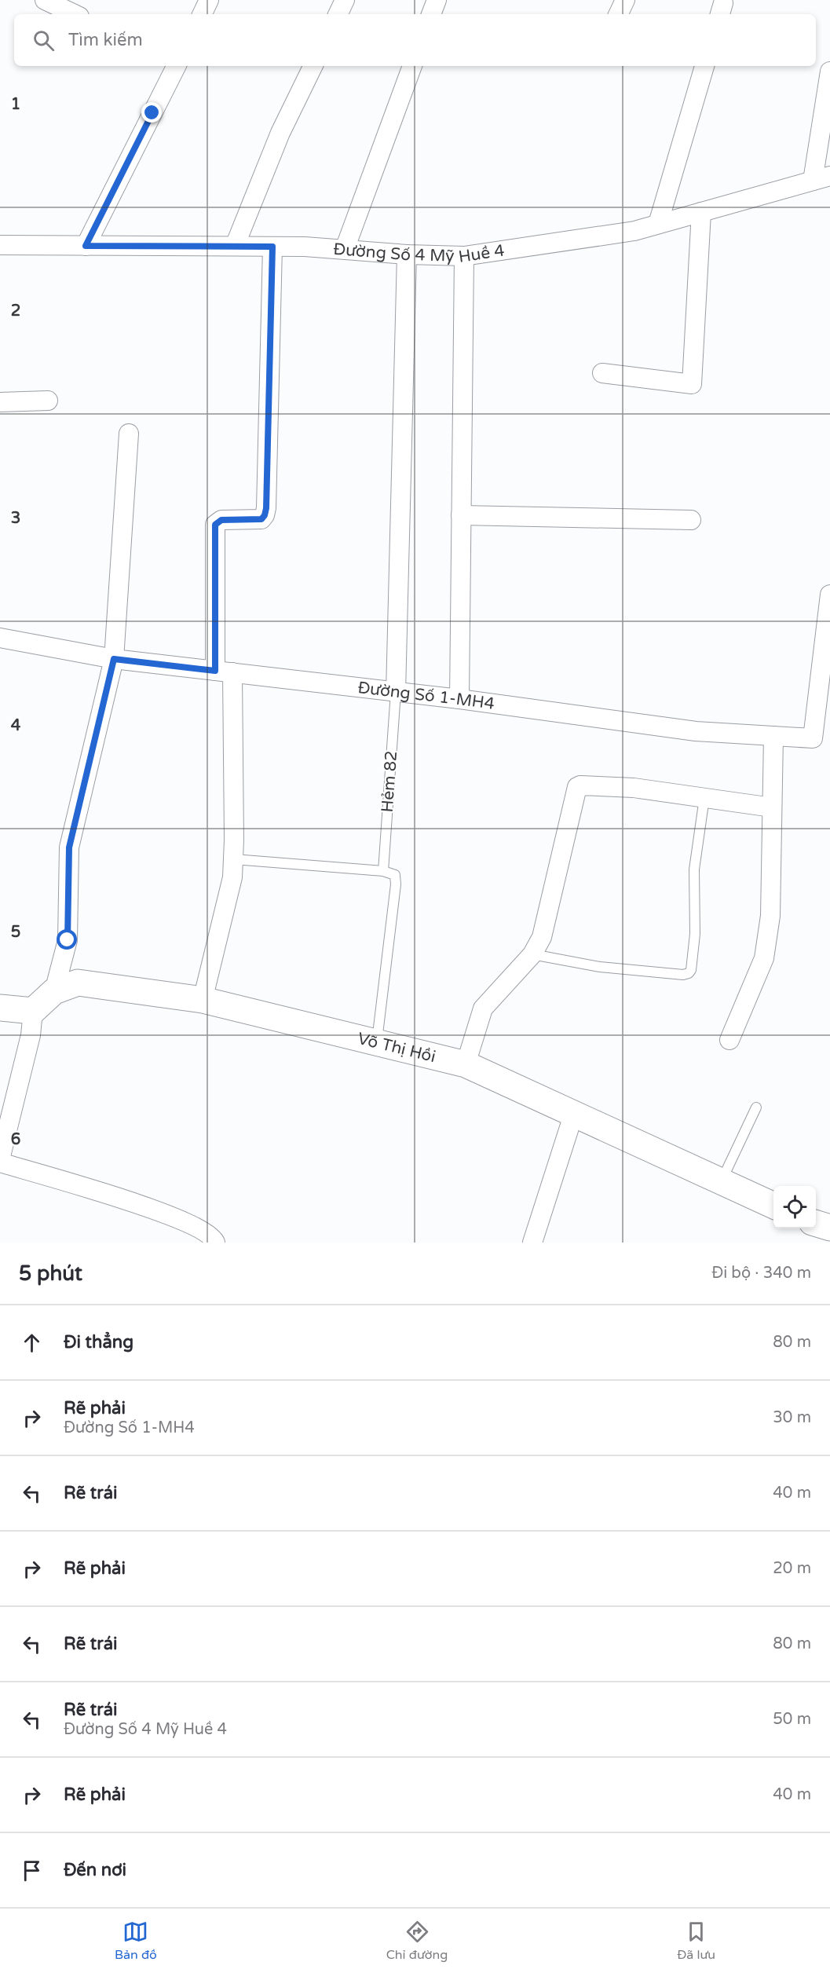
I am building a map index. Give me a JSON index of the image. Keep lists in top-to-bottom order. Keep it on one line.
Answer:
{"streets":{"street":["Đường Số 4 Mỹ Huề 4","Đường Số 1-MH4","Võ Thị Hồi"],"lane":["Hẻm 82"]},"crossings":[["Đường Số 1-MH4","Hẻm 82"]],"page":{"search":"Tìm kiếm","heading":["5 phút","Đi bộ · 340 m"],"list":[["Đi thẳng","80 m"],["Rẽ phải","Đường Số 1-MH4","30 m"],["Rẽ trái","40 m"],["Rẽ phải","20 m"],["Rẽ trái","80 m"],["Rẽ trái","Đường Số 4 Mỹ Huề 4","50 m"],["Rẽ phải","40 m"],"Đến nơi"],"nav":["Bản đồ","Chỉ đường","Đã lưu"]},"grid":{"rows":["1","2","3","4","5","6"]}}
